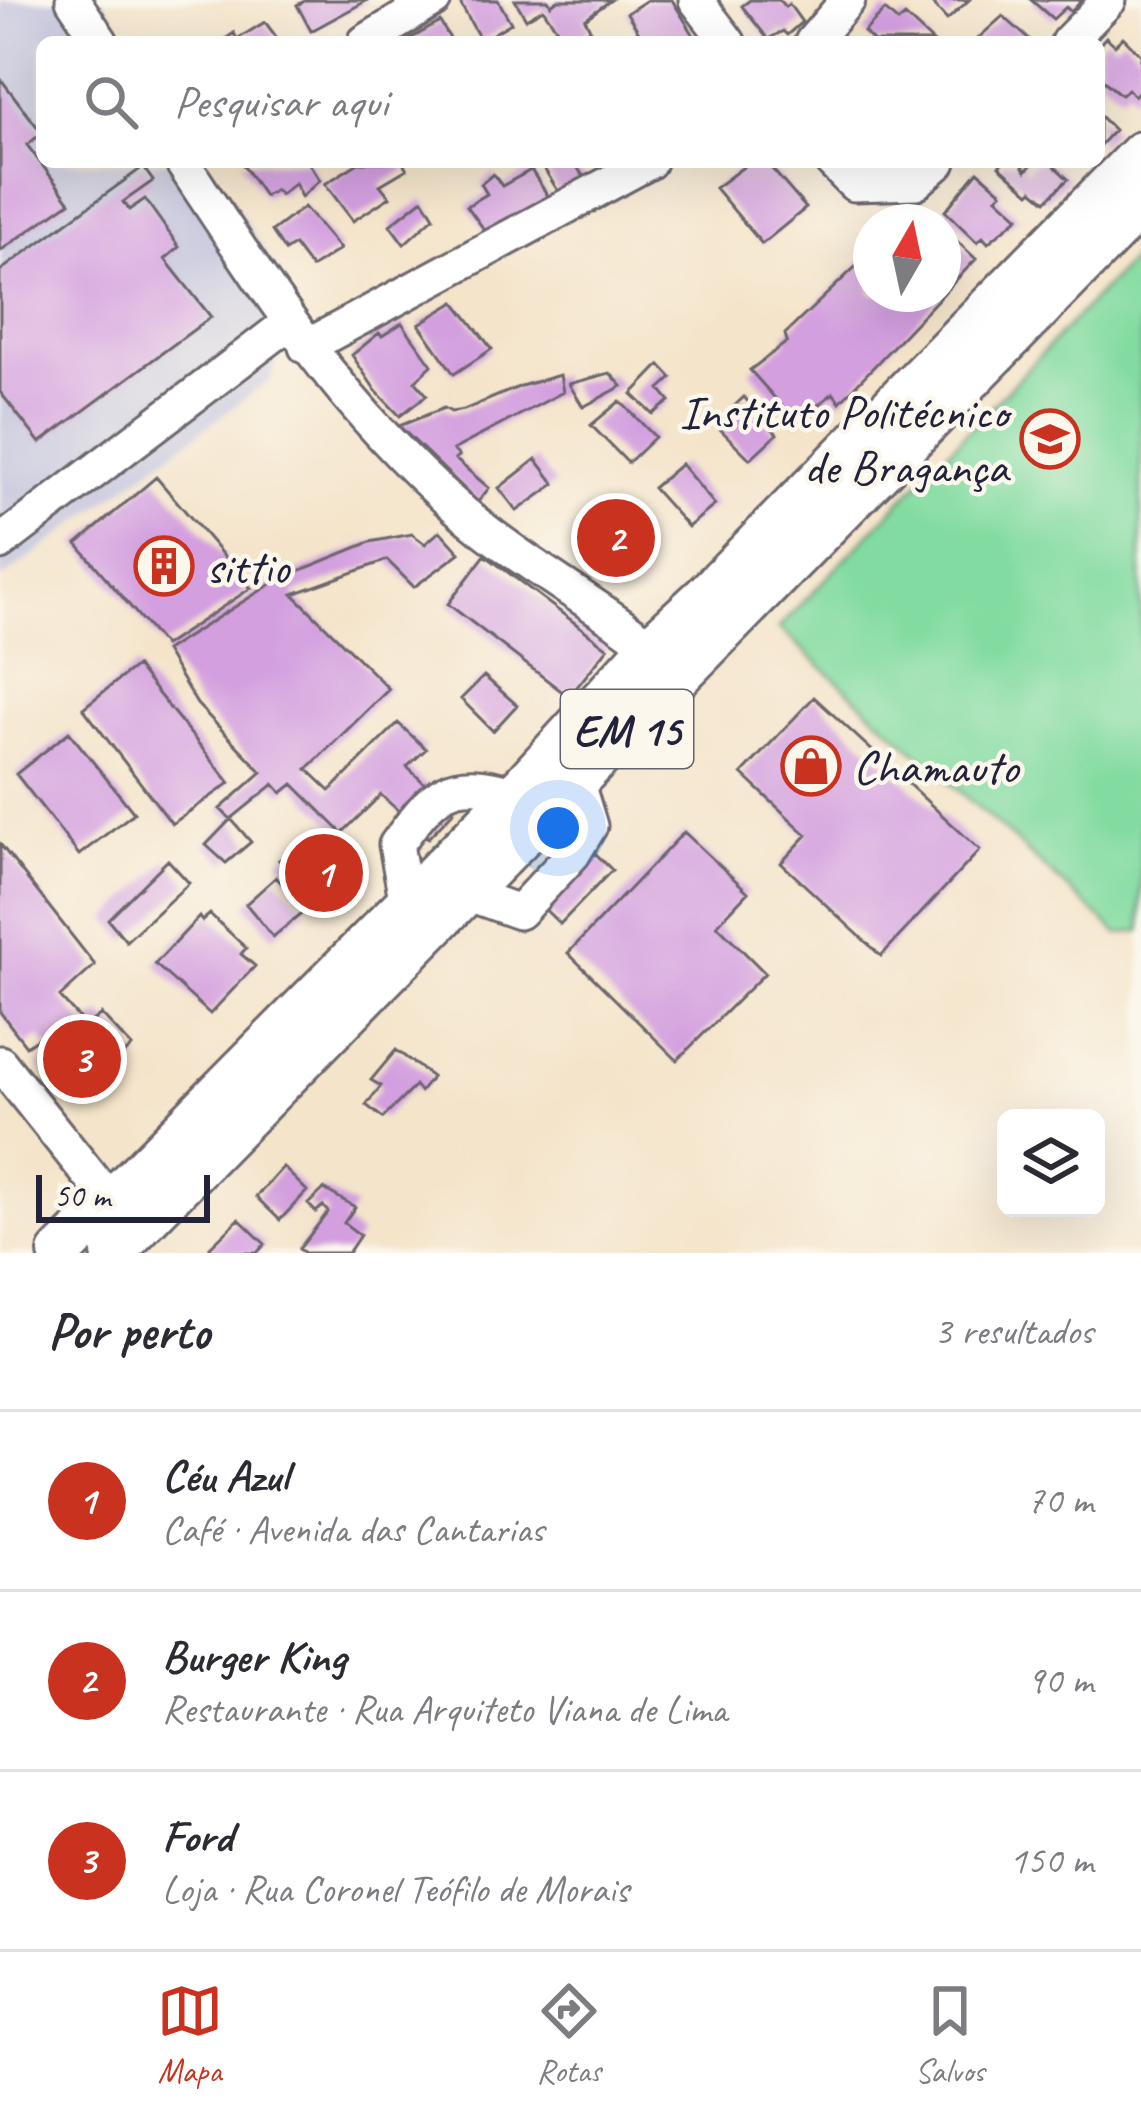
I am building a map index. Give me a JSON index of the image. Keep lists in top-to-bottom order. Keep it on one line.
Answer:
{"streets":{"main road":["EM 15"]},"places":{"school or university":["Instituto Politécnico de Bragança"],"building":["sittio"],"shop":["Chamauto"]},"scale_bar":"50 m","north":"top","page":{"search":"Pesquisar aqui","pins":["2","1","3"],"scale":"50 m","heading":["Por perto","3 resultados"],"list":[{"mark":"1","name":"Céu Azul","note":"Café · Avenida das Cantarias","value":"70 m"},{"mark":"2","name":"Burger King","note":"Restaurante · Rua Arquiteto Viana de Lima","value":"90 m"},{"mark":"3","name":"Ford","note":"Loja · Rua Coronel Teófilo de Morais","value":"150 m"}],"nav":["Mapa","Rotas","Salvos"]}}
